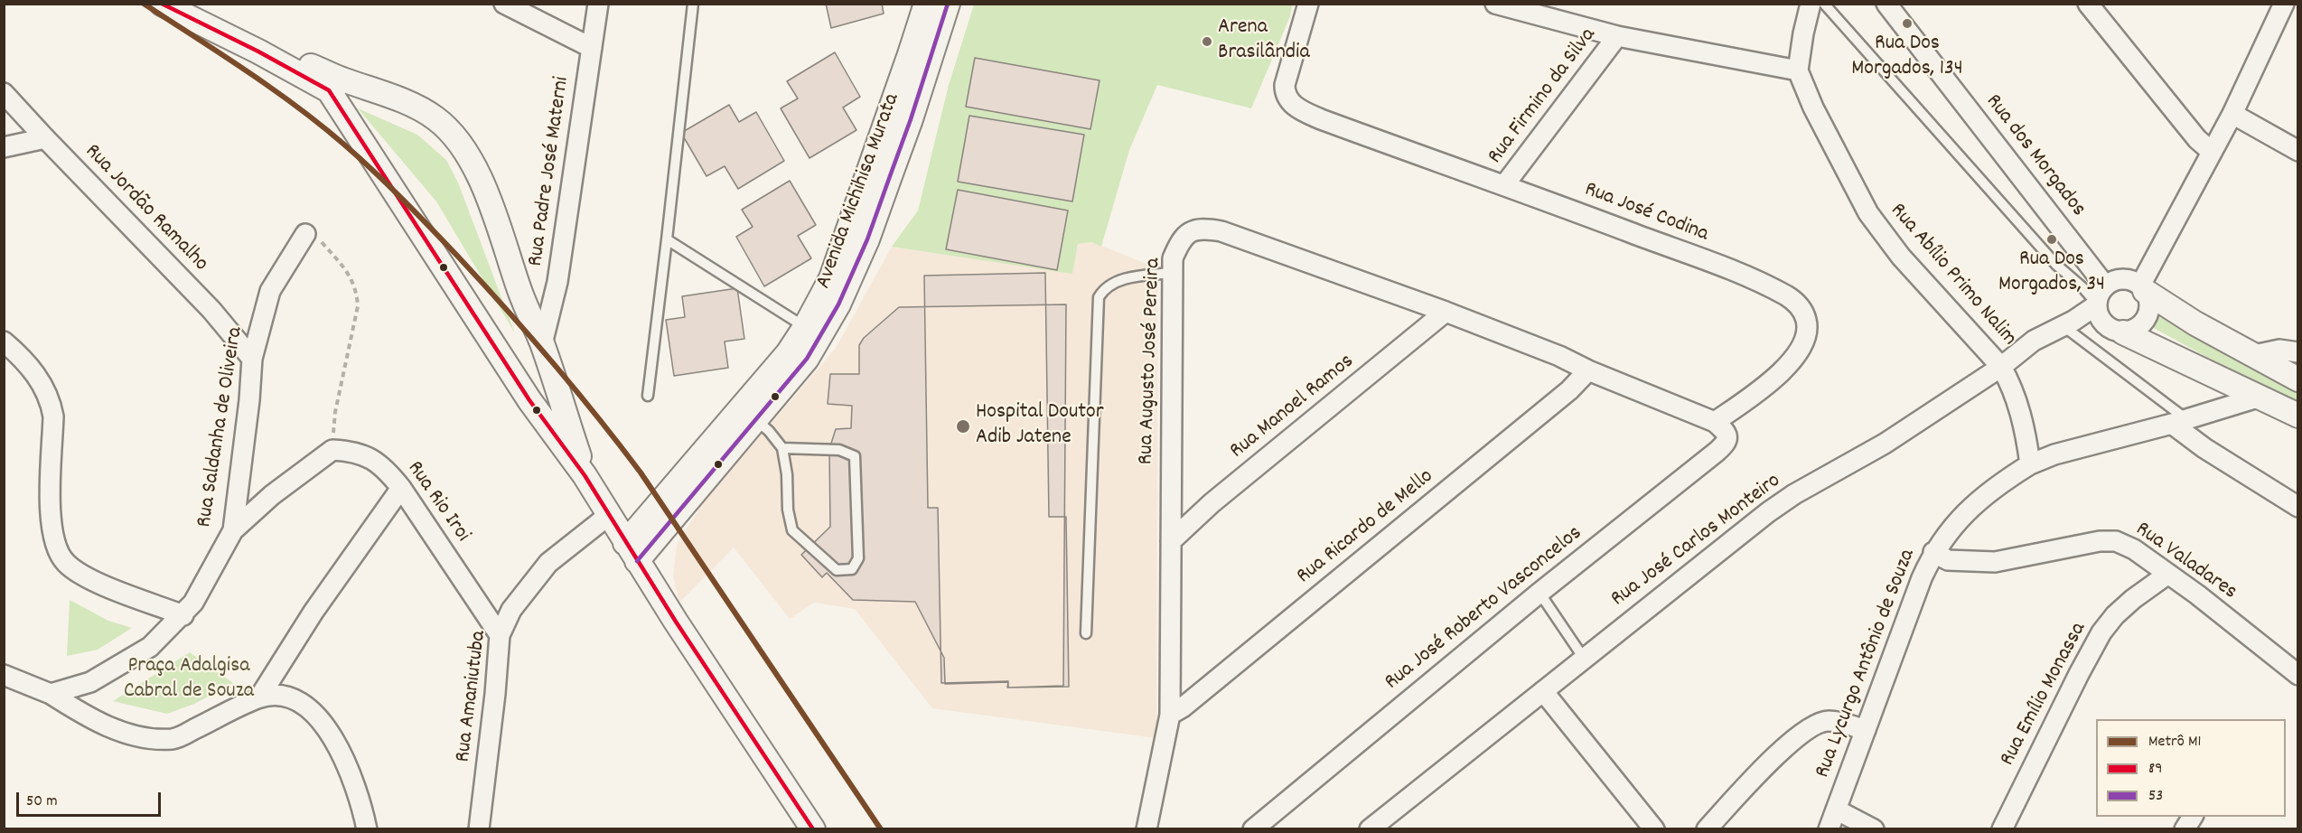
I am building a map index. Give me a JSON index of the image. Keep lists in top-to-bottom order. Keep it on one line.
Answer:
{"streets":{"street":["Rua Firmino da Silva","Rua dos Morgados","Rua Padre José Materni","Avenida Michihisa Murata","Rua Jordão Ramalho","Rua José Codina","Rua Abílio Primo Nalim","Rua Augusto José Pereira","Rua Manoel Ramos","Rua Saldanha de Oliveira","Rua Rio Iroi","Rua Ricardo de Mello","Rua José Carlos Monteiro","Rua Valadares","Rua José Roberto Vasconcelos","Rua Lycurgo Antônio de Souza","Rua Emílio Monassa","Rua Amaniutuba"]},"crossings":[["Rua Firmino da Silva","Rua José Codina"],["Rua dos Morgados","Rua José Carlos Monteiro"],["Rua Jordão Ramalho","Rua Saldanha de Oliveira"],["Rua José Codina","Rua Augusto José Pereira"],["Rua José Codina","Rua José Roberto Vasconcelos"],["Rua Abílio Primo Nalim","Rua José Carlos Monteiro"],["Rua Augusto José Pereira","Rua Manoel Ramos"],["Rua Augusto José Pereira","Rua Ricardo de Mello"],["Rua Augusto José Pereira","Rua José Roberto Vasconcelos"],["Rua Rio Iroi","Rua Amaniutuba"],["Rua Valadares","Rua Lycurgo Antônio de Souza"],["Rua Valadares","Rua Emílio Monassa"]],"parks":["Praça Adalgisa Cabral de Souza"],"places":["Rua Dos Morgados, 134","Arena Brasilândia","Rua Dos Morgados, 34","Hospital Doutor Adib Jatene"],"lines":["metro line M1","transit line 89","transit line 53"],"legend":["Metrô M1","89","53"],"scale_bar":"50 m"}
